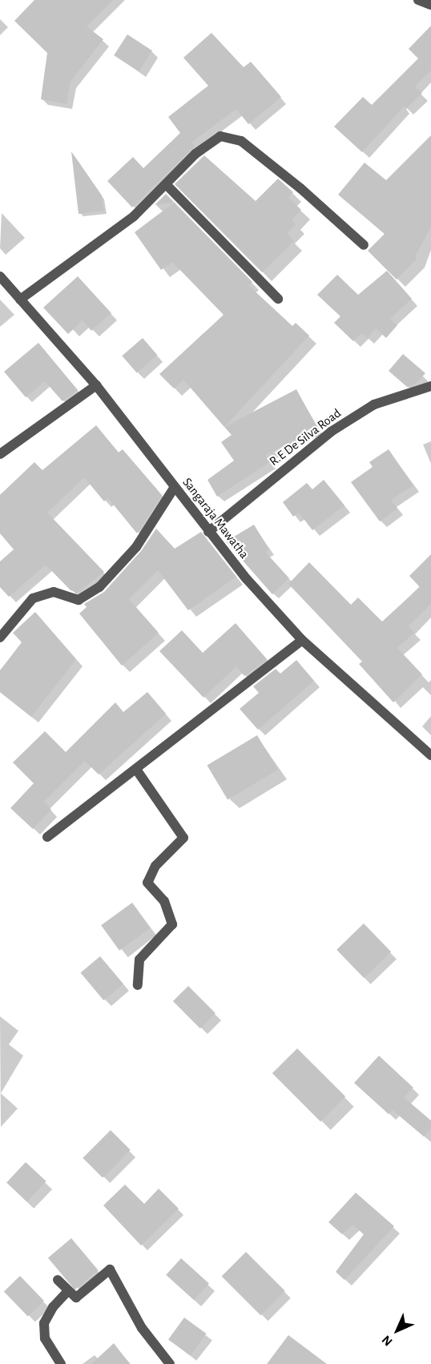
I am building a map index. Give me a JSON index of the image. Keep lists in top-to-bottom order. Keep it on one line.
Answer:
{"streets":{"street":["R.E De Silva Road","Sangaraja Mawatha"]},"crossings":[["R.E De Silva Road","Sangaraja Mawatha"]],"north":"bottom left"}
